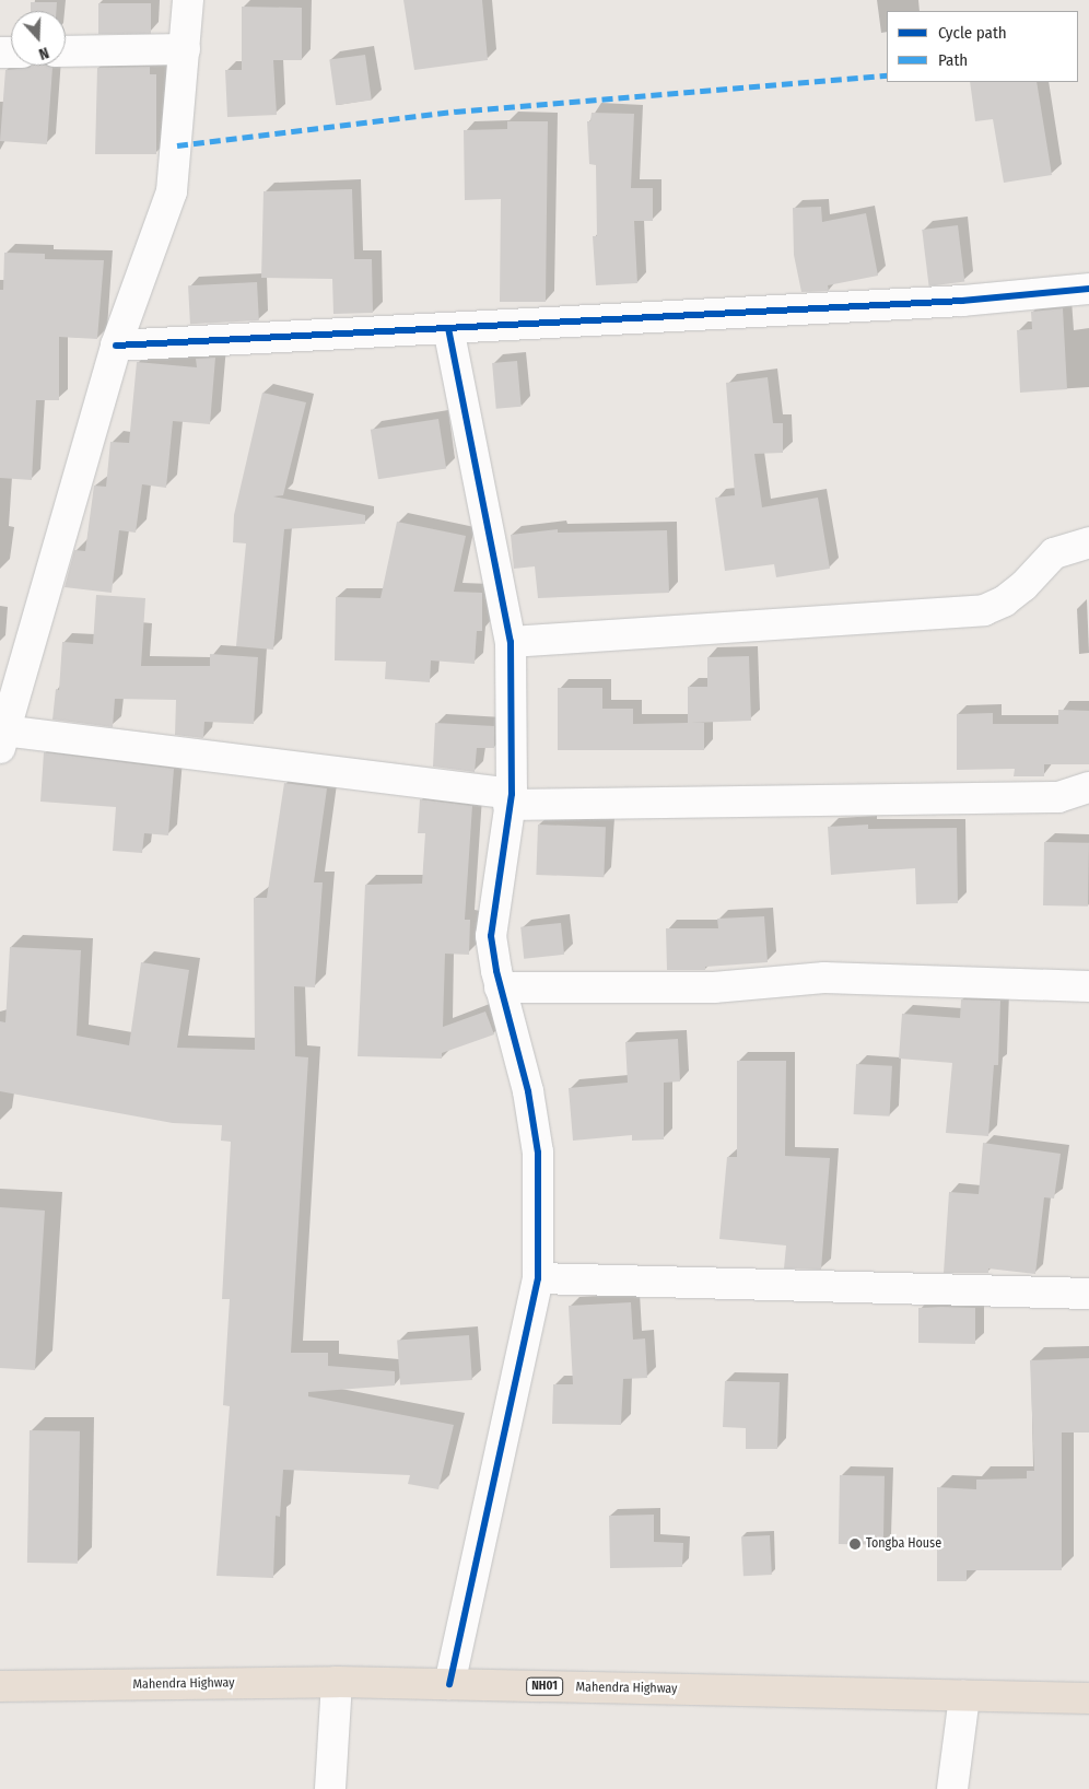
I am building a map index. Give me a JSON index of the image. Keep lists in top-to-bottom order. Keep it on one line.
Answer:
{"streets":{"highway":["Mahendra Highway","NH01"]},"places":["Tongba House"],"legend":["Cycle path","Path"],"north":"bottom"}
